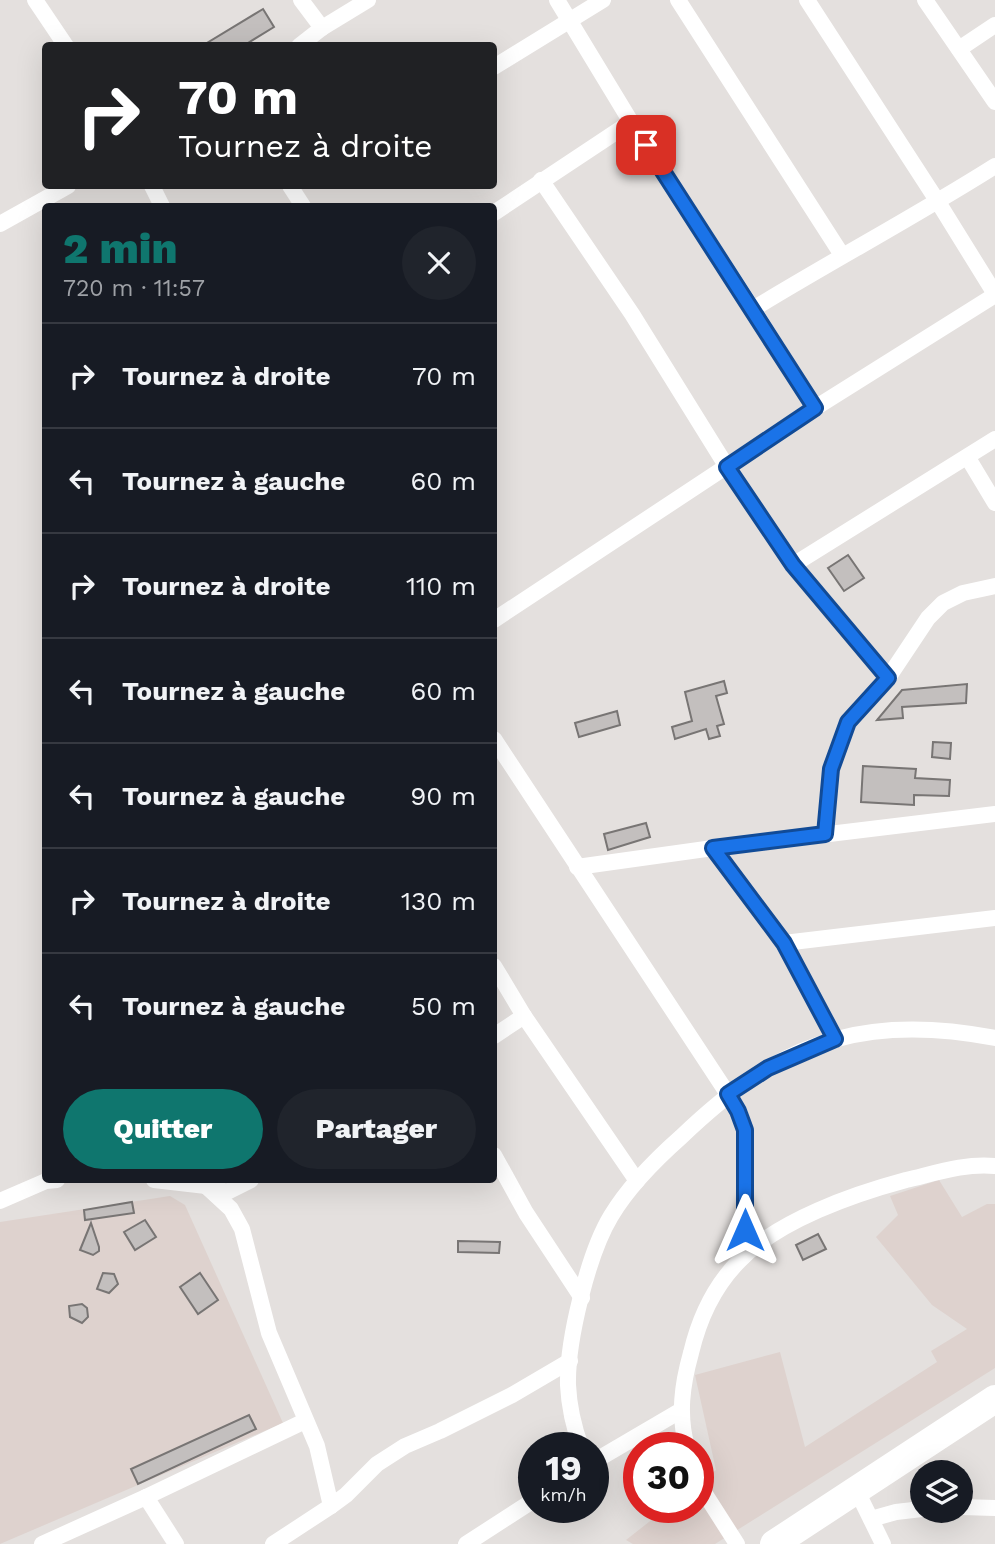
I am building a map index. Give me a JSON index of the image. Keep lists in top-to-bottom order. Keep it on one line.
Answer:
{"page":{"turn":["70 m","Tournez à droite"],"heading":["2 min","720 m · 11:57"],"list":[{"name":"Tournez à droite","value":"70 m"},{"name":"Tournez à gauche","value":"60 m"},{"name":"Tournez à droite","value":"110 m"},{"name":"Tournez à gauche","value":"60 m"},{"name":"Tournez à gauche","value":"90 m"},{"name":"Tournez à droite","value":"130 m"},{"name":"Tournez à gauche","value":"50 m"}],"buttons":["Quitter","Partager"],"speed":"19 km/h","limit":"30"}}
